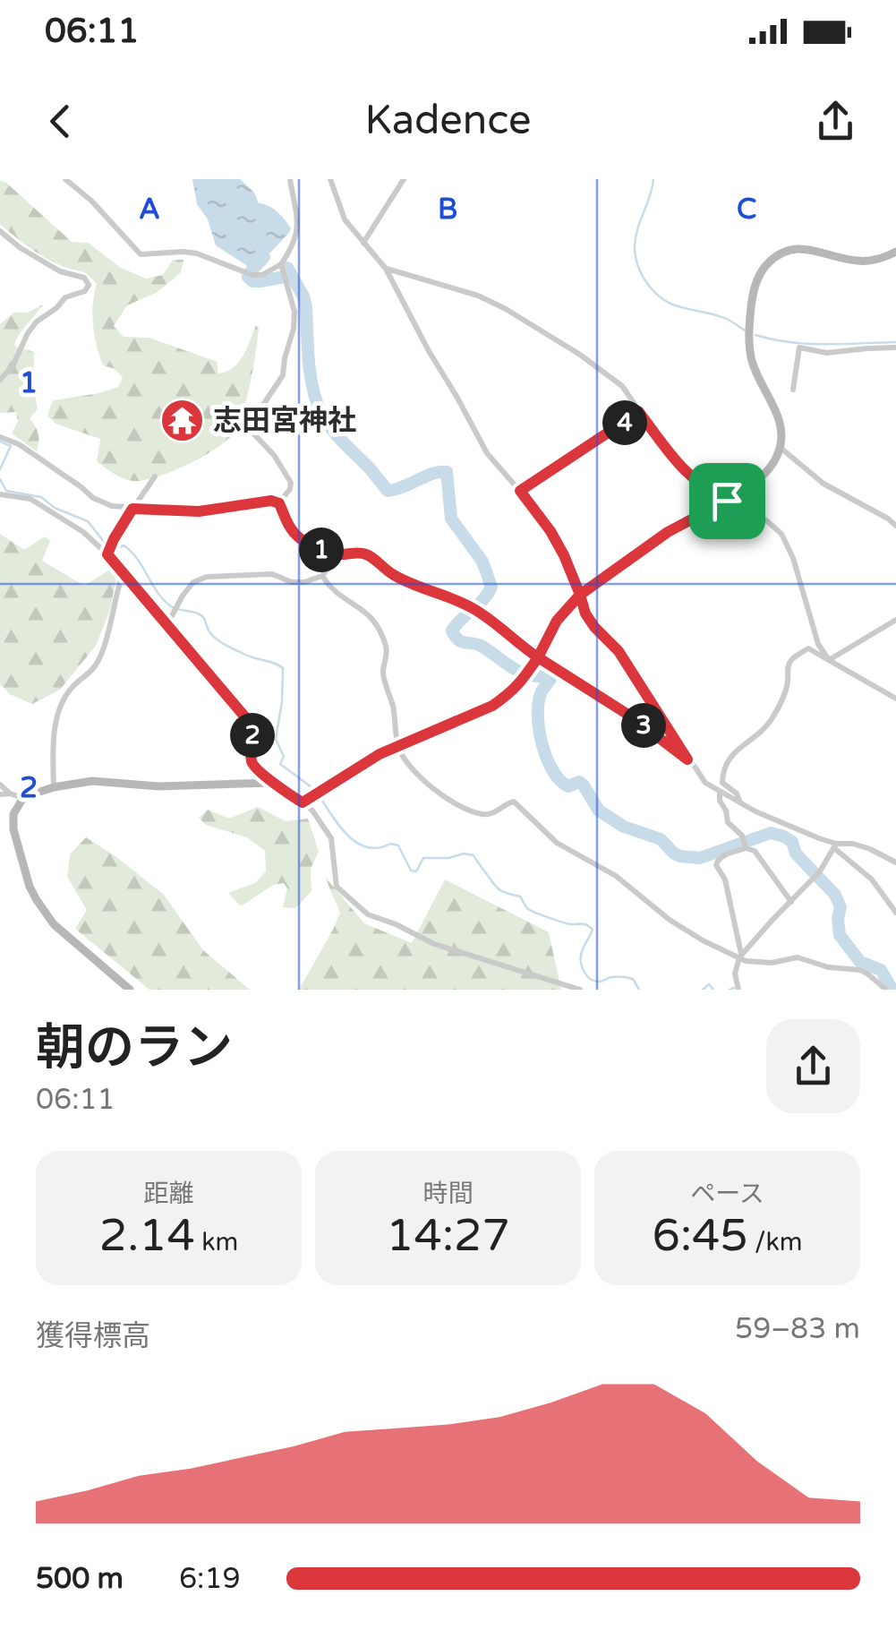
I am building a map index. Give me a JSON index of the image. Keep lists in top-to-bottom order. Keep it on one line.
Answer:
{"places":{"temple":["志田宮神社"]},"page":{"status":"06:11","header":"Kadence","pins":["4","1","3","2"],"heading":["朝のラン","06:11"],"stats":[["距離","2.14 km"],["時間","14:27"],["ペース","6:45 /km"]],"chart":["獲得標高","59–83 m"],"list":[{"name":"500 m","note":"6:19"}]},"grid":{"columns":["A","B","C"],"rows":["1","2"]}}
